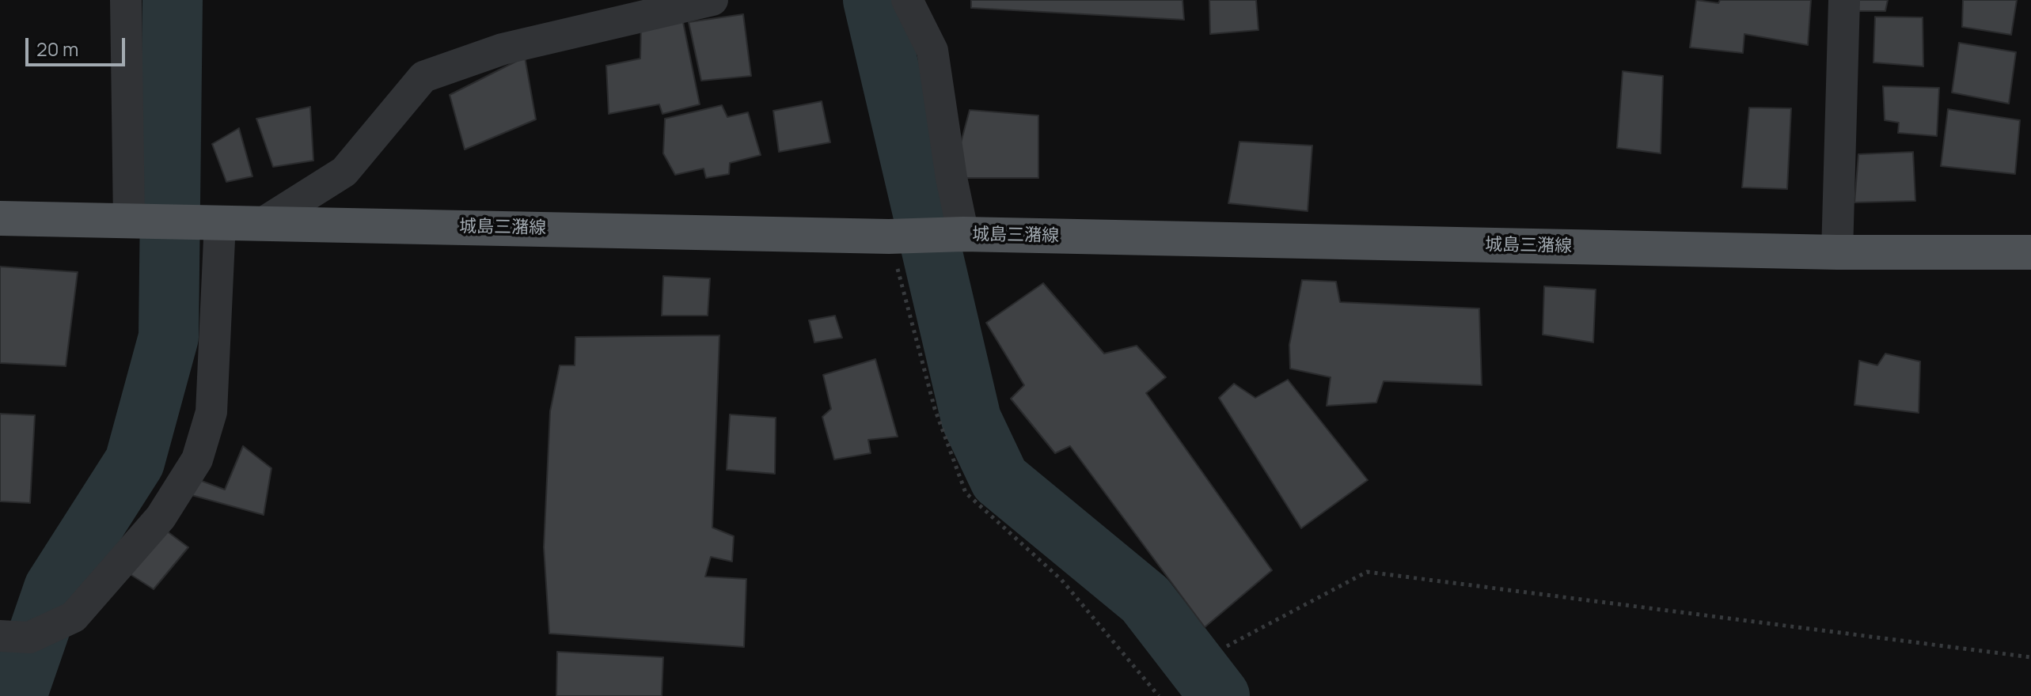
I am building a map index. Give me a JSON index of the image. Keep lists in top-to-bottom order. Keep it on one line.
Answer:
{"streets":{"main road":["城島三潴線"]},"scale_bar":"20 m"}
